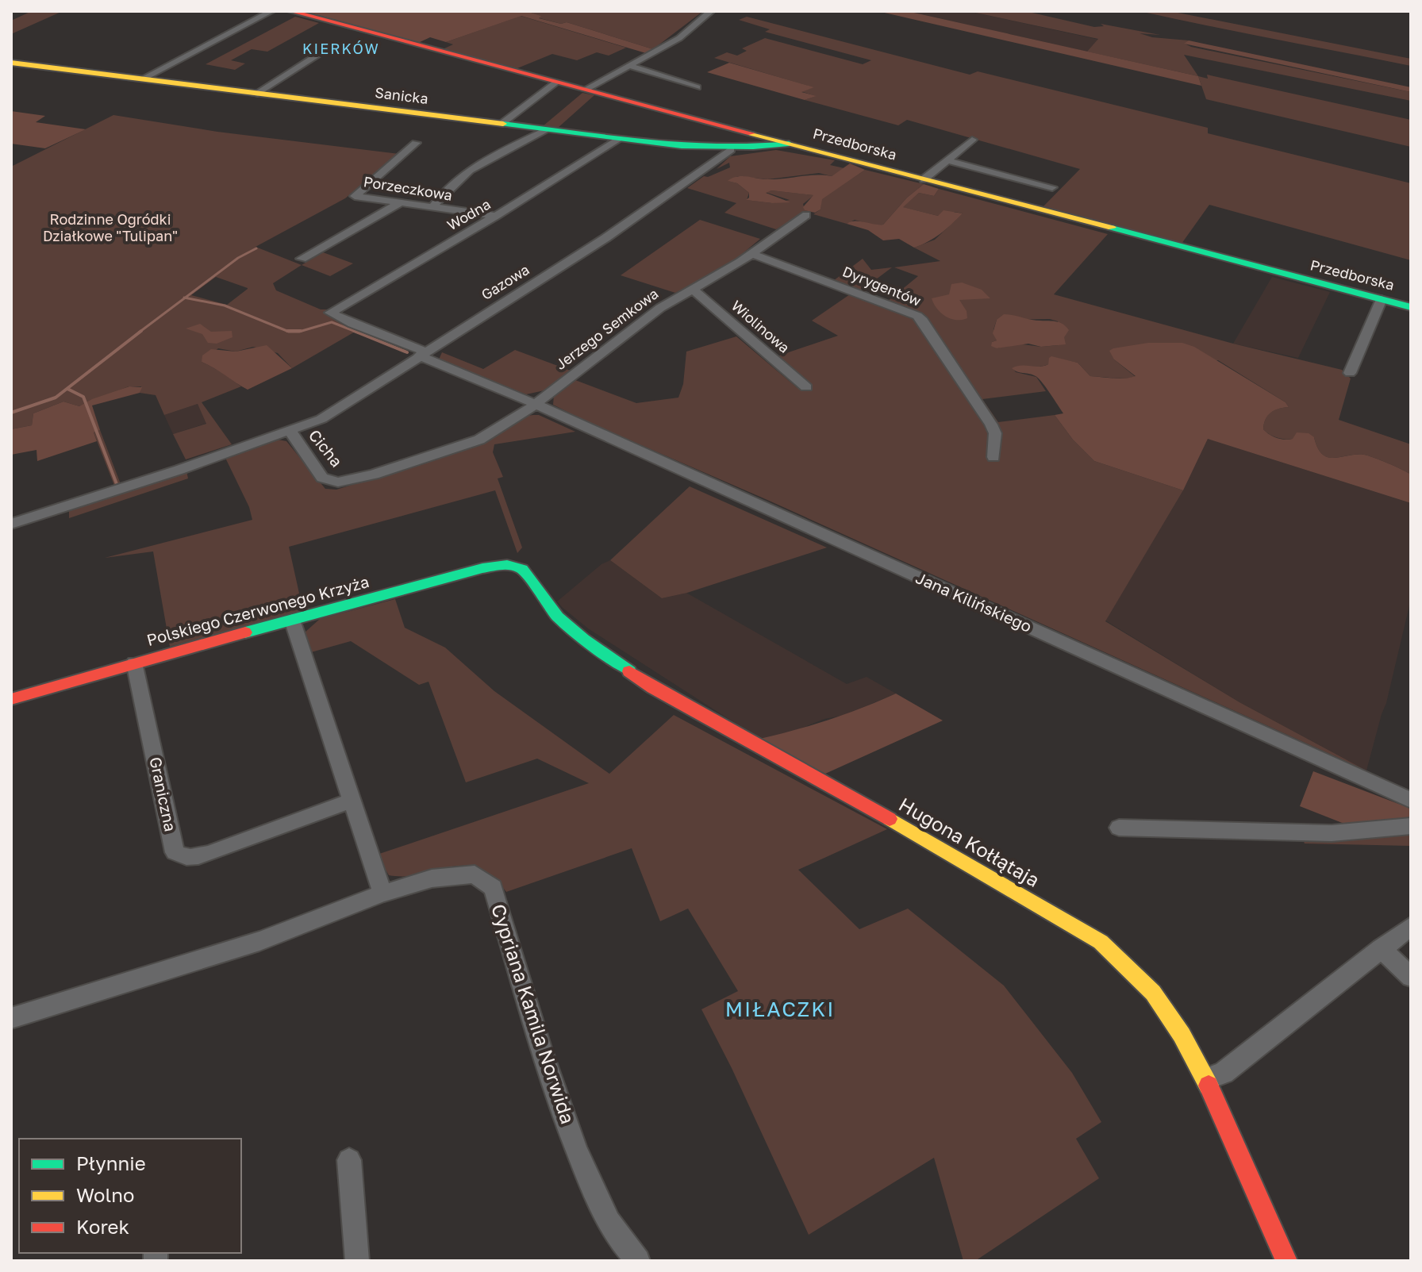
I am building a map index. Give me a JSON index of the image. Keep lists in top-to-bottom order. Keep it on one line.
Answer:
{"streets":{"street":["Sanicka","Przedborska","Porzeczkowa","Wodna","Gazowa","Dyrygentów","Wiolinowa","Jerzego Semkowa","Cicha","Jana Kilińskiego","Polskiego Czerwonego Krzyża","Graniczna","Hugona Kołłątaja","Cypriana Kamila Norwida"]},"crossings":[["Sanicka","Przedborska"],["Sanicka","Wodna"],["Sanicka","Gazowa"],["Porzeczkowa","Wodna"],["Wodna","Gazowa"],["Gazowa","Cicha"],["Dyrygentów","Jerzego Semkowa"],["Wiolinowa","Jerzego Semkowa"],["Jerzego Semkowa","Cicha"],["Jerzego Semkowa","Jana Kilińskiego"],["Cicha","Jana Kilińskiego"],["Polskiego Czerwonego Krzyża","Graniczna"],["Polskiego Czerwonego Krzyża","Hugona Kołłątaja"]],"districts":["KIERKÓW","MIŁACZKI"],"parks":["Rodzinne Ogródki Działkowe \"Tulipan\""],"legend":["Płynnie","Wolno","Korek"]}
